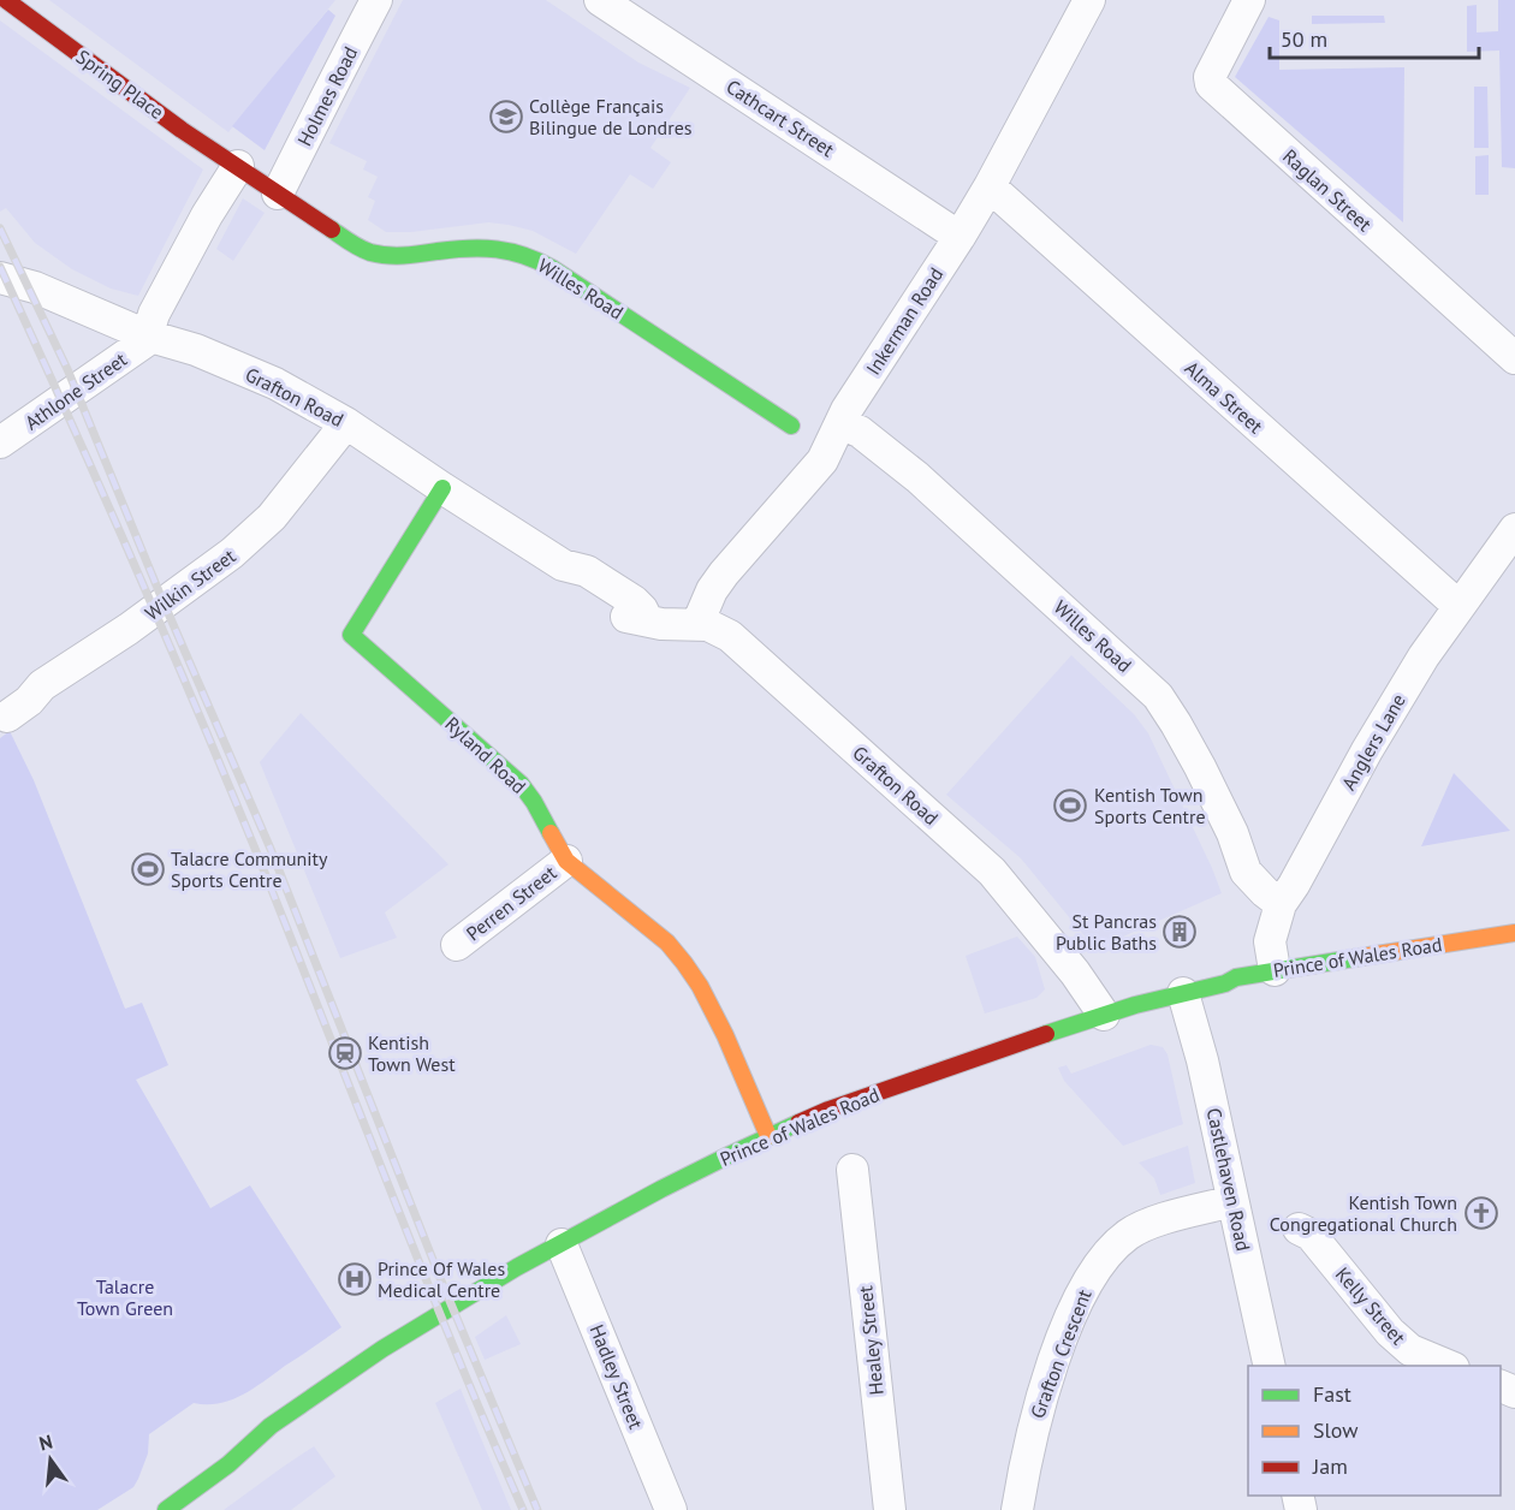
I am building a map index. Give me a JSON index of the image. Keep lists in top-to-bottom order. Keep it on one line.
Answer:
{"streets":{"street":["Spring Place","Holmes Road","Cathcart Street","Raglan Street","Willes Road","Inkerman Road","Athlone Street","Grafton Road","Alma Street","Wilkin Street","Anglers Lane","Ryland Road","Perren Street","Prince of Wales Road","Castlehaven Road","Kelly Street","Healey Street","Grafton Crescent","Hadley Street"]},"crossings":[["Spring Place","Willes Road"],["Holmes Road","Willes Road"],["Cathcart Street","Inkerman Road"],["Willes Road","Inkerman Road"],["Willes Road","Anglers Lane"],["Inkerman Road","Grafton Road"],["Inkerman Road","Alma Street"],["Athlone Street","Grafton Road"],["Grafton Road","Wilkin Street"],["Grafton Road","Ryland Road"],["Grafton Road","Prince of Wales Road"],["Alma Street","Anglers Lane"],["Anglers Lane","Prince of Wales Road"],["Ryland Road","Perren Street"],["Ryland Road","Prince of Wales Road"],["Prince of Wales Road","Castlehaven Road"],["Prince of Wales Road","Hadley Street"],["Castlehaven Road","Grafton Crescent"]],"parks":["Talacre Town Green"],"places":{"school or university":["Collège Français Bilingue de Londres"],"sports":["Kentish Town Sports Centre","Talacre Community Sports Centre"],"building":["St Pancras Public Baths"],"station":["Kentish Town West"],"church":["Kentish Town Congregational Church"],"hospital":["Prince Of Wales Medical Centre"]},"legend":["Fast","Slow","Jam"],"scale_bar":"50 m","north":"top"}
